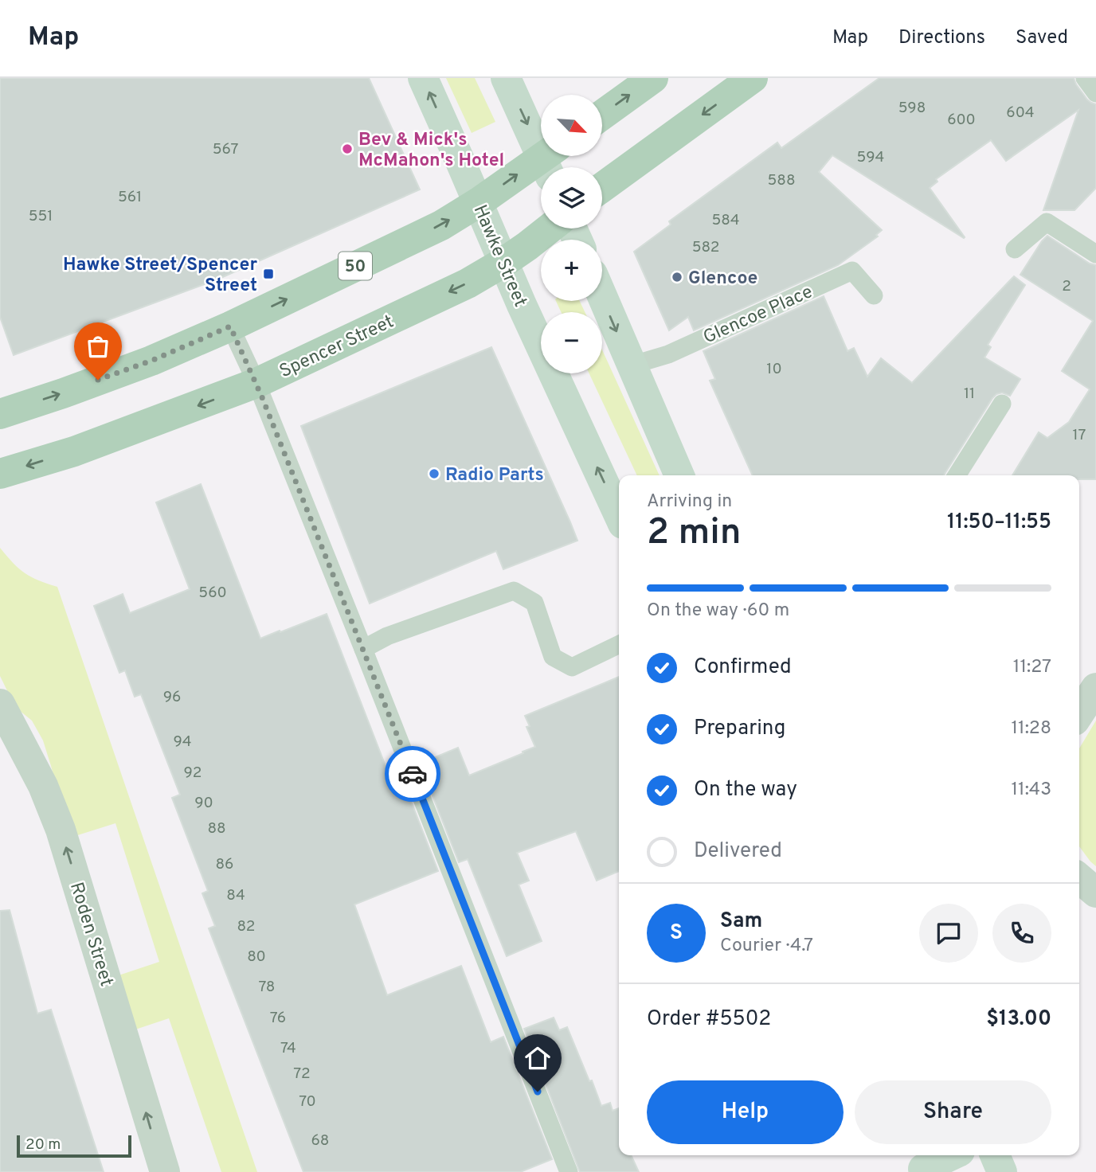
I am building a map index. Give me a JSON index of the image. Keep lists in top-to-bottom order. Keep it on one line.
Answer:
{"streets":{"main road":["50","Spencer Street"],"street":["Hawke Street","Roden Street"],"lane":["Glencoe Place"]},"crossings":[["Hawke Street","50"],["Hawke Street","Spencer Street"]],"one_way":["Roden Street"],"places":{"other":["Bev & Mick's McMahon's Hotel","Glencoe","Radio Parts"],"transit":["Hawke Street/Spencer Street"]},"house_numbers":["598","604","600","567","594","588","561","551","584","582","2","10","11","17","560","96","94","92","90","88","86","84","82","80","78","76","74","72","70","68"],"scale_bar":"20 m","north":"bottom right","page":{"header":"Map","nav":["Map","Directions","Saved"],"map_buttons":["+","−"],"heading":["2 min","Arriving in","11:50–11:55"],"panel":["Sam","Courier · 4.7","Order #5502","$13.00"],"bar":"On the way · 60 m","list":[["Confirmed","11:27"],["Preparing","11:28"],["On the way","11:43"],"Delivered"],"round":"S","buttons":["Help","Share"],"scale":"20 m"}}
